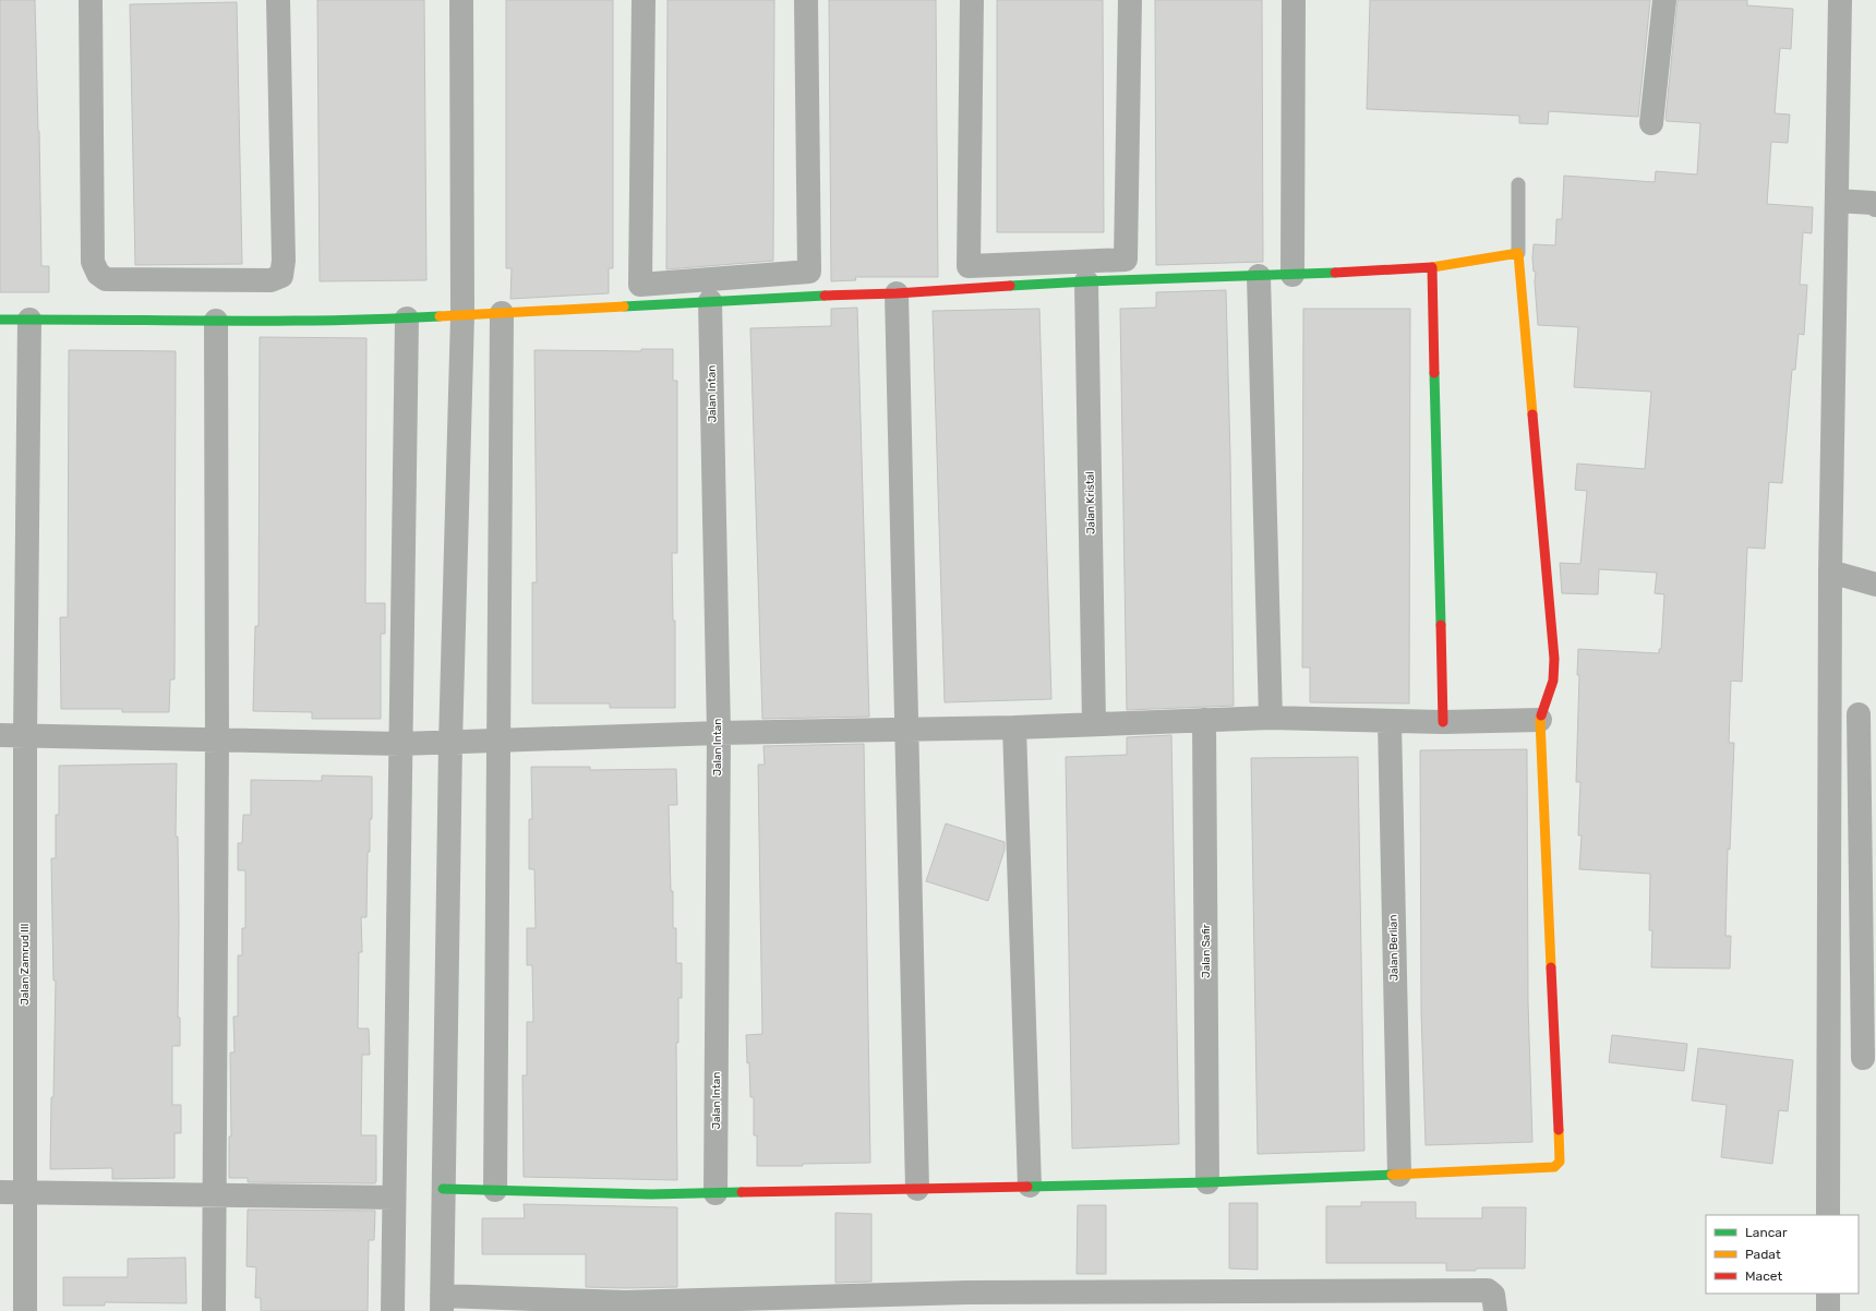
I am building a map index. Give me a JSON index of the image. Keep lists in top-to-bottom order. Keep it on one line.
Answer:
{"streets":{"street":["Jalan Intan","Jalan Kristal","Jalan Berlian","Jalan Safir","Jalan Zamrud III"]},"legend":["Lancar","Padat","Macet"]}
